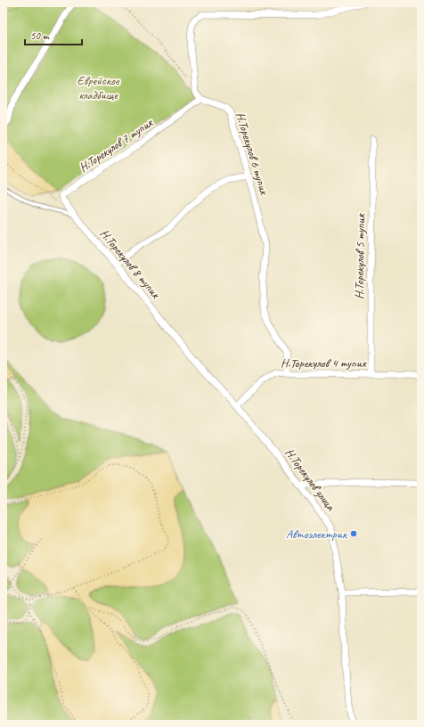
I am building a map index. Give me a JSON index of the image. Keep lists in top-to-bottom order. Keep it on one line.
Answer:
{"streets":{"street":["Н.Торекулов 7 тупик","Н.Торекулов 6 тупик","Н.Торекулов 5 тупик","Н.Торекулов 8 тупик","Н.Торекулов 4 тупик","Н.Торекулов улица"]},"crossings":[["Н.Торекулов 7 тупик","Н.Торекулов 6 тупик"],["Н.Торекулов 7 тупик","Н.Торекулов 8 тупик"],["Н.Торекулов 6 тупик","Н.Торекулов 4 тупик"],["Н.Торекулов 5 тупик","Н.Торекулов 4 тупик"],["Н.Торекулов 8 тупик","Н.Торекулов улица"],["Н.Торекулов 4 тупик","Н.Торекулов улица"]],"parks":["Еврейское кладбище"],"places":["Автоэлектрик"],"scale_bar":"50 m"}
